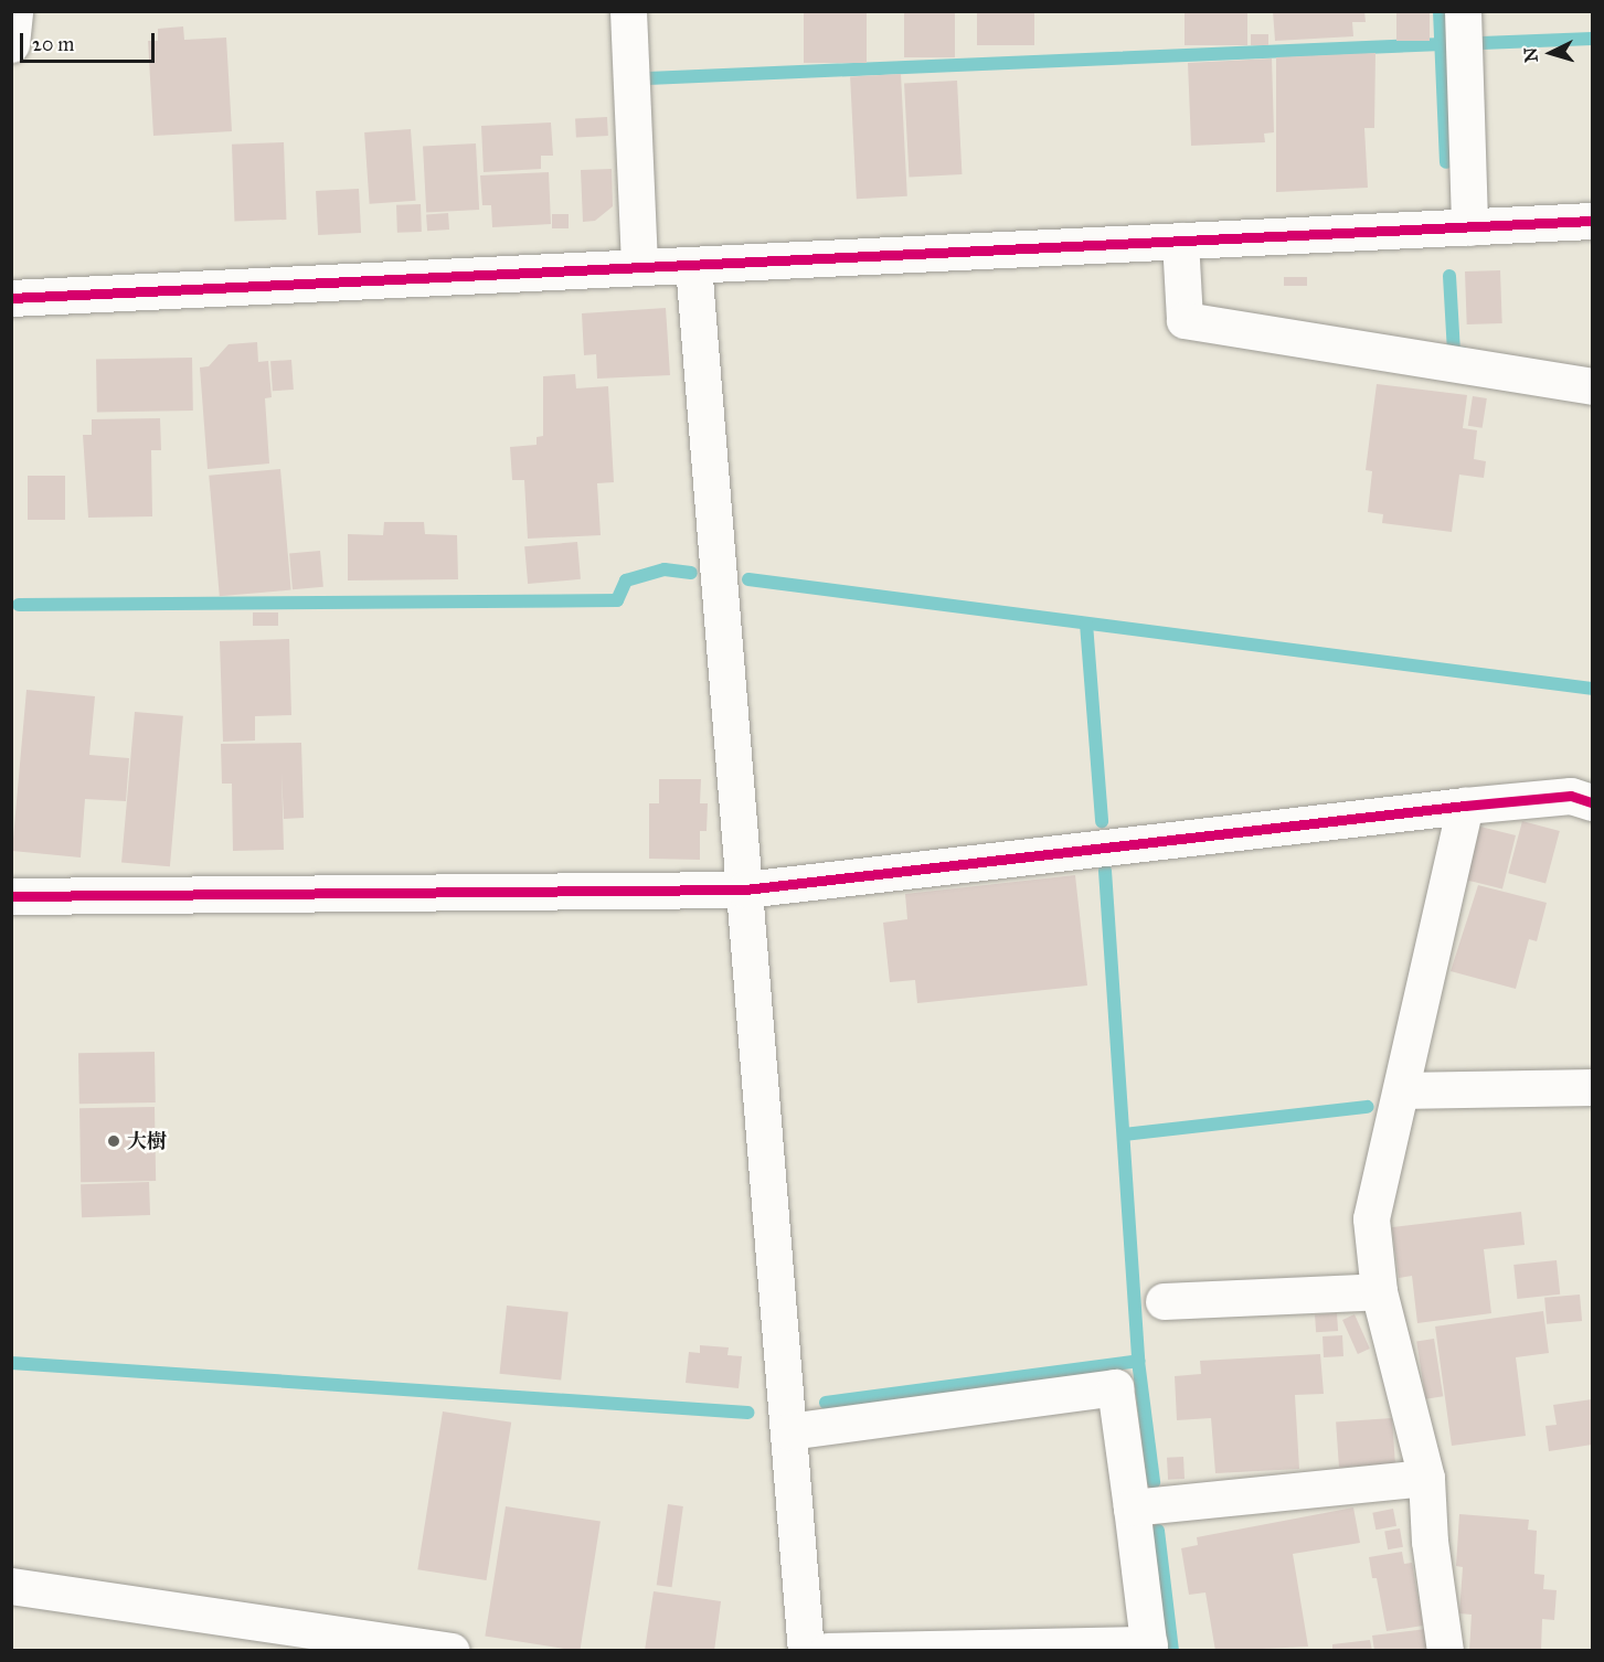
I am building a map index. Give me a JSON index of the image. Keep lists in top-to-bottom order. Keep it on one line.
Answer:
{"places":["大樹"],"scale_bar":"20 m","north":"left"}
